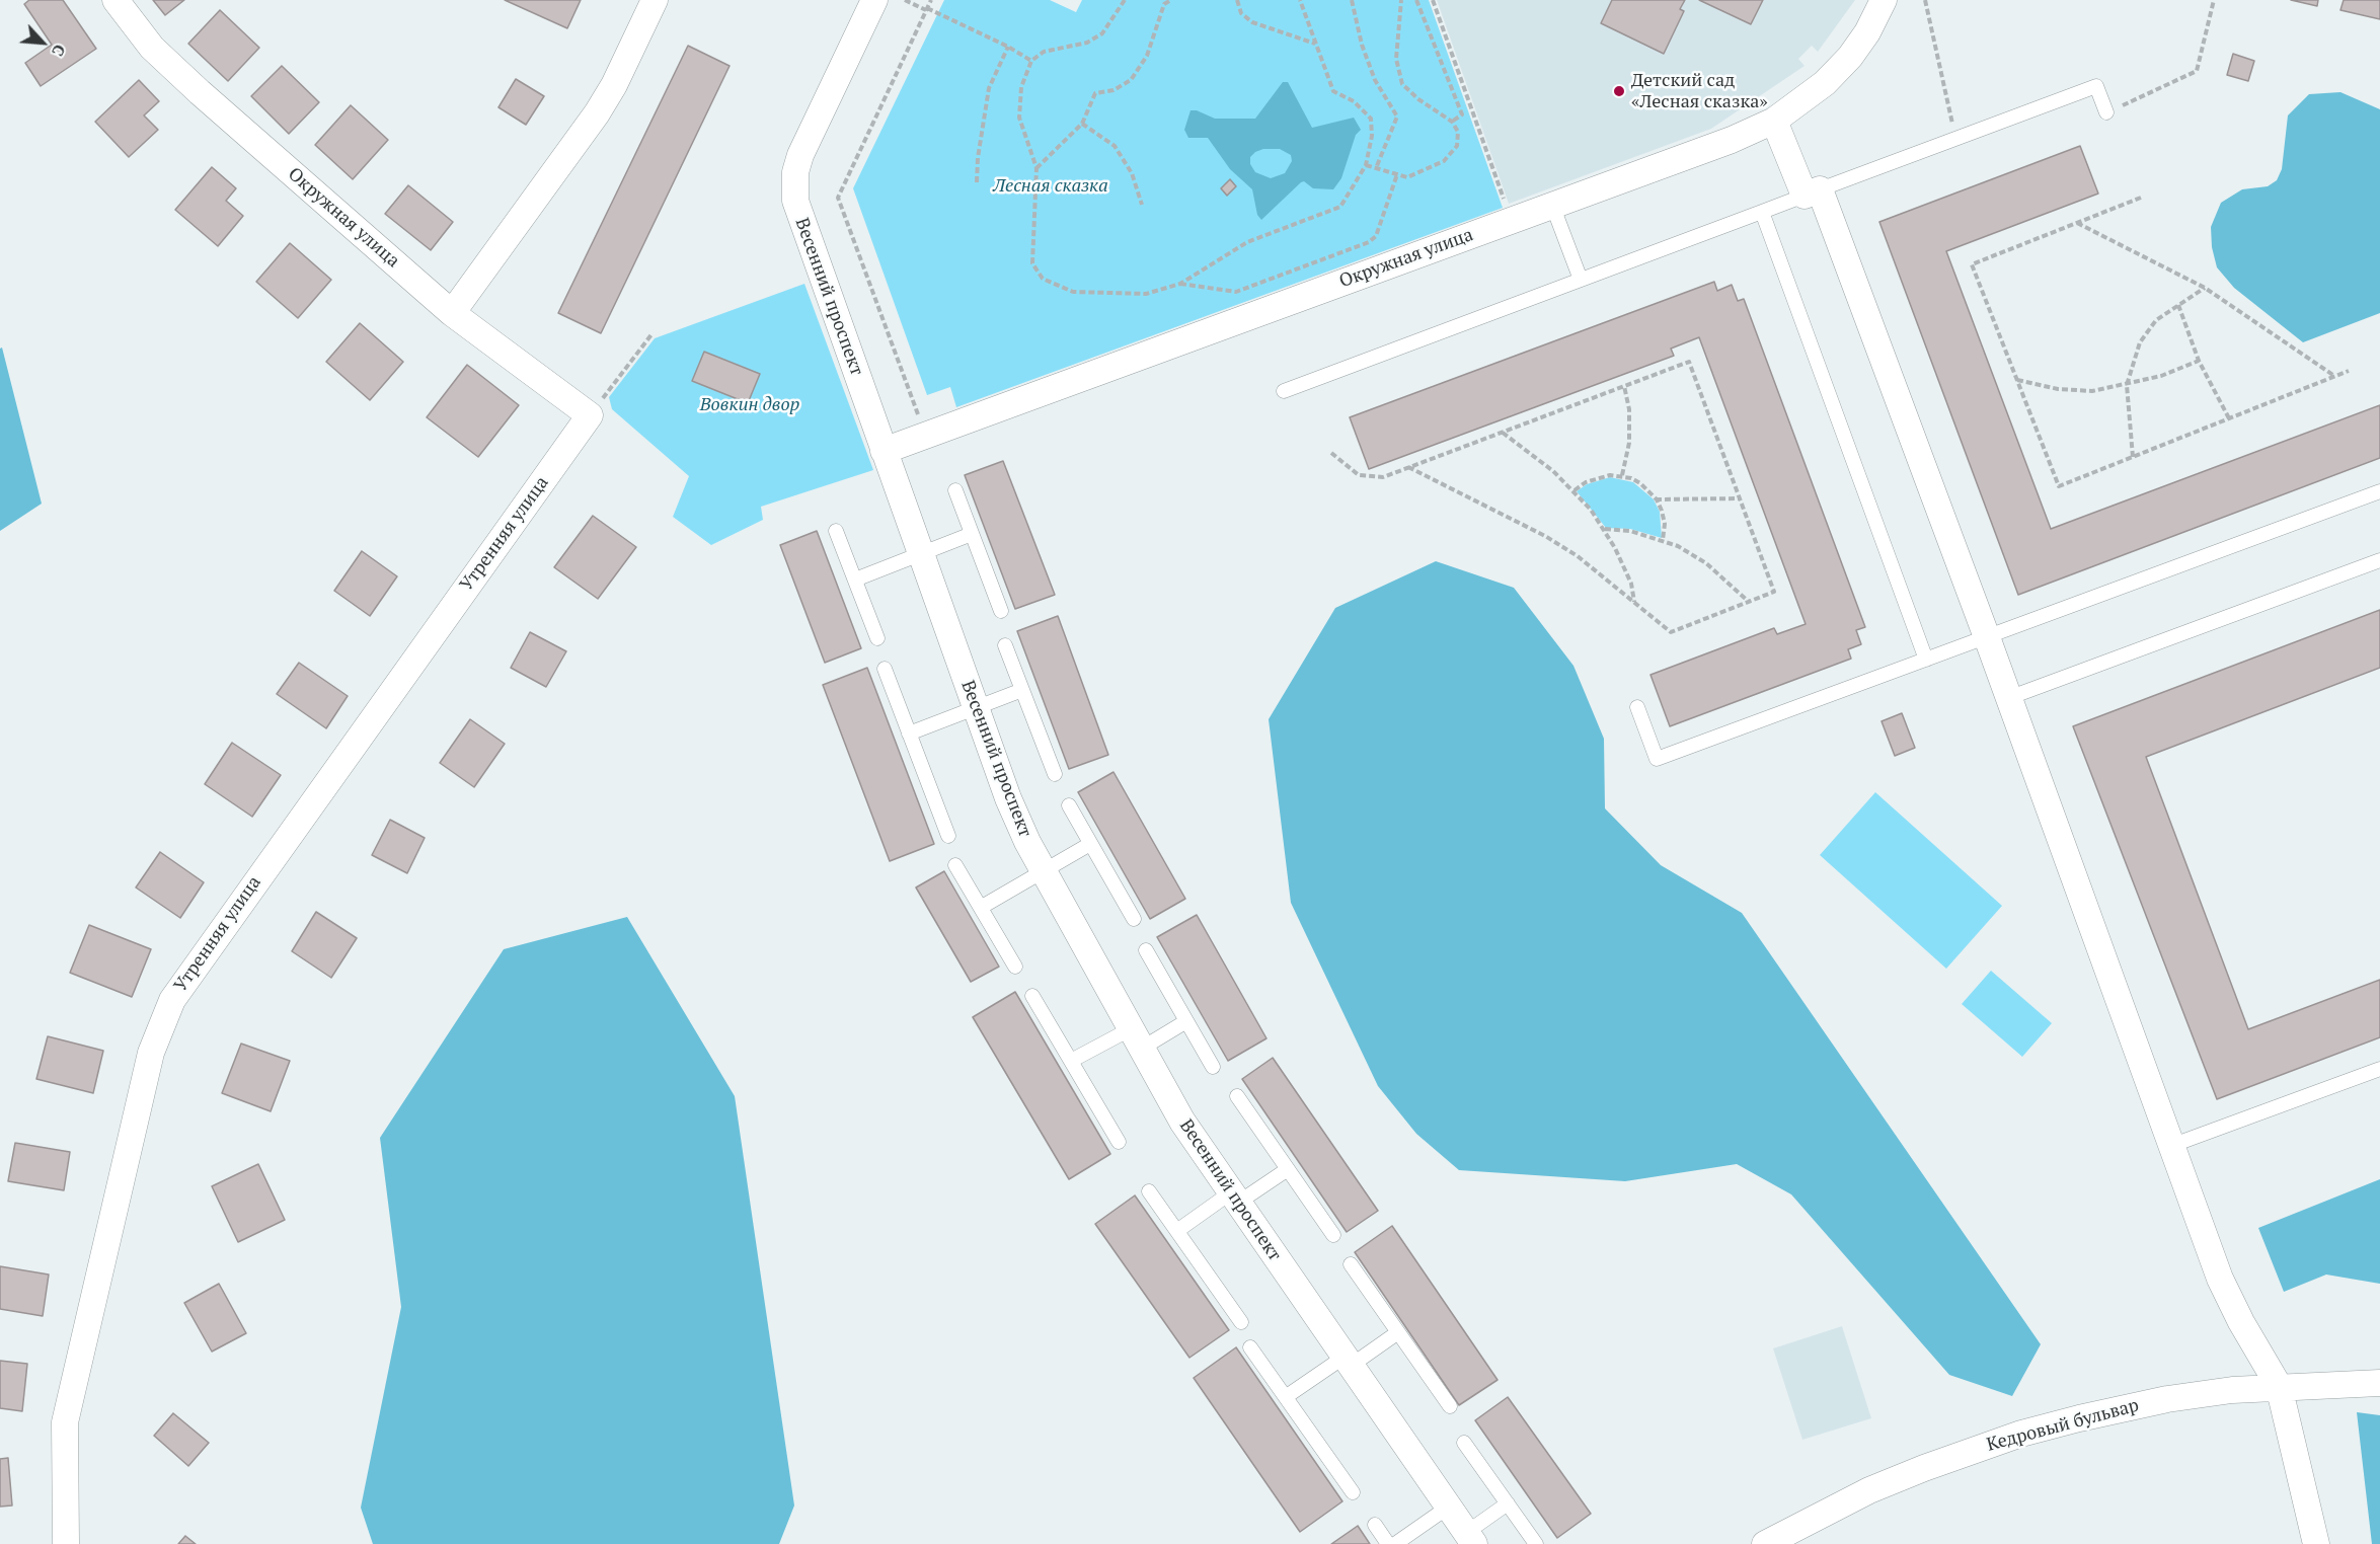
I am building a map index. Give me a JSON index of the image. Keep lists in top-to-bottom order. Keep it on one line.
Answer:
{"streets":{"street":["Окружная улица","Весенний проспект","Утренняя улица","Кедровый бульвар"]},"crossings":[["Окружная улица","Весенний проспект"],["Окружная улица","Утренняя улица"]],"parks":["Лесная сказка","Вовкин двор"],"places":["Детский сад «Лесная сказка»"],"north":"bottom right"}
